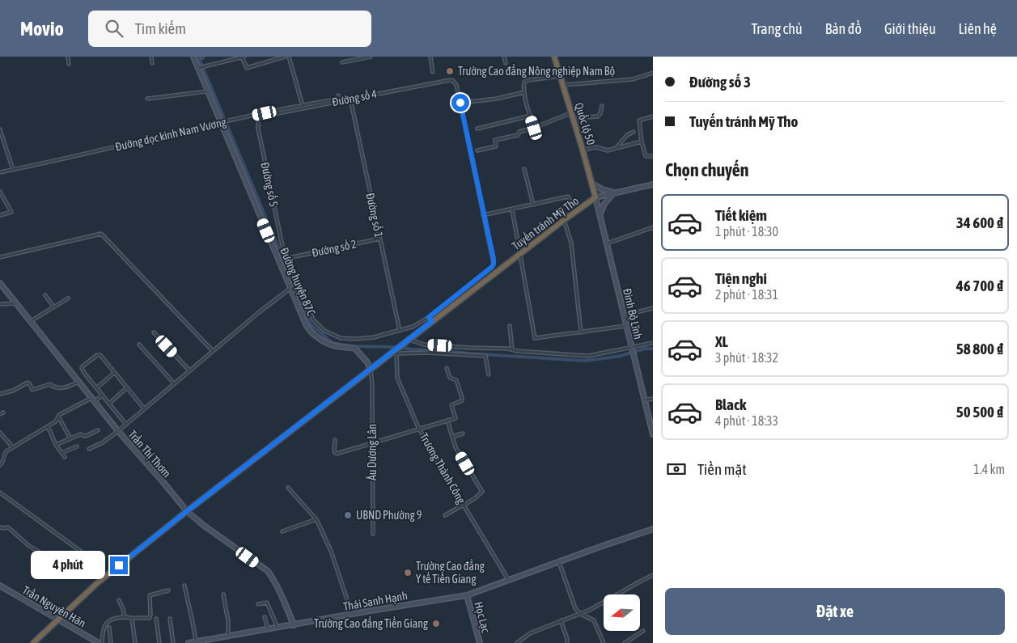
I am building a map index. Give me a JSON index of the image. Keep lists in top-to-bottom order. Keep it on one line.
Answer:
{"streets":{"highway":["Quốc lộ 50","Tuyến tránh Mỹ Tho"],"street":["Đường số 4","Đường dọc kinh Nam Vương","Đường số 5","Đường số 1","Đường số 2","Đường huyện 87C","Đinh Bộ Lĩnh","Âu Dương Lân","Trần Thị Thơm","Trương Thành Công","Thái Sanh Hạnh","Trần Nguyên Hãn","Học Lạc"]},"crossings":[["Đường số 4","Đường số 5"],["Đường số 4","Đường số 1"],["Quốc lộ 50","Tuyến tránh Mỹ Tho"],["Quốc lộ 50","Đinh Bộ Lĩnh"],["Đường dọc kinh Nam Vương","Đường huyện 87C"],["Đường số 5","Đường số 1"],["Đường số 5","Tuyến tránh Mỹ Tho"],["Đường số 5","Đường số 2"],["Đường số 1","Đường số 2"],["Tuyến tránh Mỹ Tho","Đường huyện 87C"],["Tuyến tránh Mỹ Tho","Đinh Bộ Lĩnh"],["Tuyến tránh Mỹ Tho","Âu Dương Lân"],["Tuyến tránh Mỹ Tho","Trần Thị Thơm"],["Tuyến tránh Mỹ Tho","Trương Thành Công"],["Tuyến tránh Mỹ Tho","Trần Nguyên Hãn"],["Đường huyện 87C","Âu Dương Lân"],["Trần Thị Thơm","Thái Sanh Hạnh"],["Trương Thành Công","Thái Sanh Hạnh"],["Thái Sanh Hạnh","Học Lạc"]],"places":["Trường Cao đẳng Nông nghiệp Nam Bộ","UBND Phường 9","Trường Cao đẳng Y tế Tiền Giang","Trường Cao đẳng Tiền Giang"],"north":"left","page":{"header":"Movio","search":"Tìm kiếm","nav":["Trang chủ","Bản đồ","Giới thiệu","Liên hệ"],"banner":["Đường số 3","Tuyến tránh Mỹ Tho"],"heading":"Chọn chuyến","list":[{"name":"Tiết kiệm","note":"1 phút · 18:30","value":"34 600 ₫"},{"name":"Tiện nghi","note":"2 phút · 18:31","value":"46 700 ₫"},{"name":"XL","note":"3 phút · 18:32","value":"58 800 ₫"},{"name":"Black","note":"4 phút · 18:33","value":"50 500 ₫"}],"pay":["Tiền mặt","1.4 km"],"bubble":"4 phút","buttons":"Đặt xe"}}
